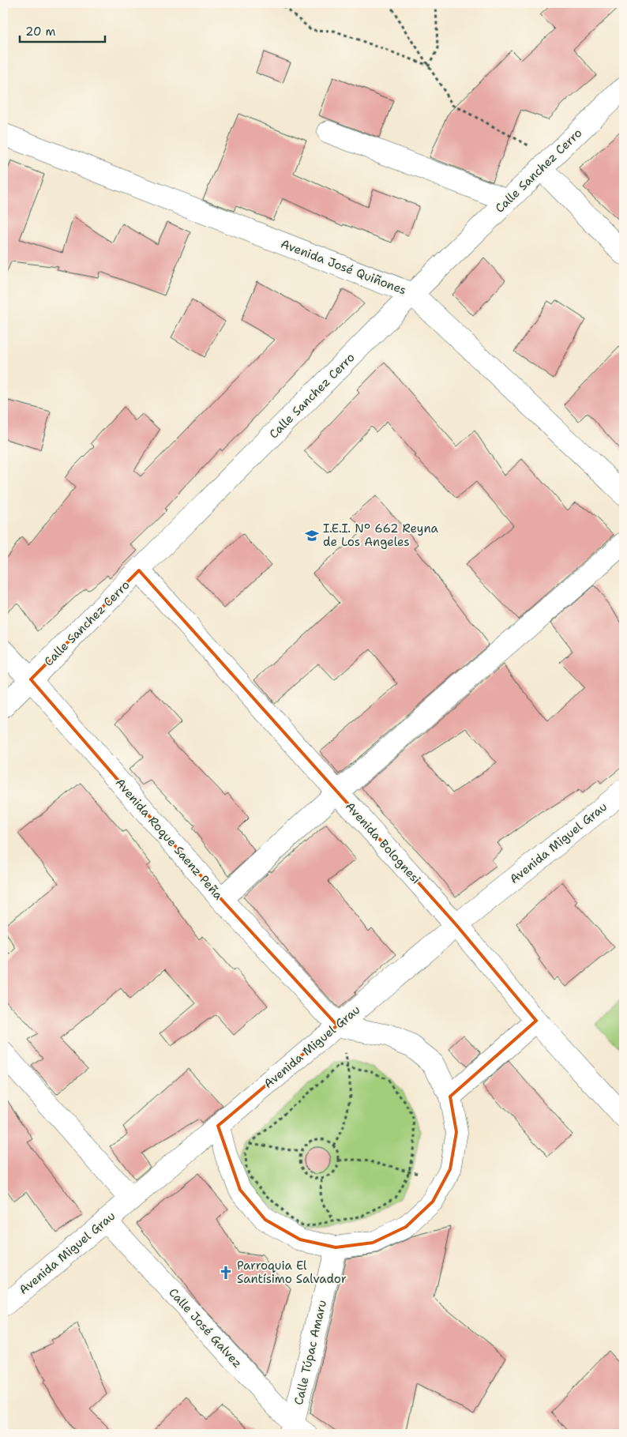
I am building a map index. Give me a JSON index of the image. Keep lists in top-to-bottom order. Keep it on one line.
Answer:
{"streets":{"street":["Calle Sanchez Cerro","Avenida José Quiñones","Avenida Roque Saenz Peña","Avenida Bolognesi","Avenida Miguel Grau","Calle José Galvez","Calle Túpac Amaru"]},"crossings":[["Calle Sanchez Cerro","Avenida José Quiñones"],["Calle Sanchez Cerro","Avenida Roque Saenz Peña"],["Calle Sanchez Cerro","Avenida Bolognesi"],["Avenida Roque Saenz Peña","Avenida Miguel Grau"],["Avenida Bolognesi","Avenida Miguel Grau"],["Avenida Miguel Grau","Calle José Galvez"],["Calle José Galvez","Calle Túpac Amaru"]],"places":{"school or university":["I.E.I. N° 662 Reyna de Los Angeles"],"church":["Parroquia El Santísimo Salvador"]},"scale_bar":"20 m"}
